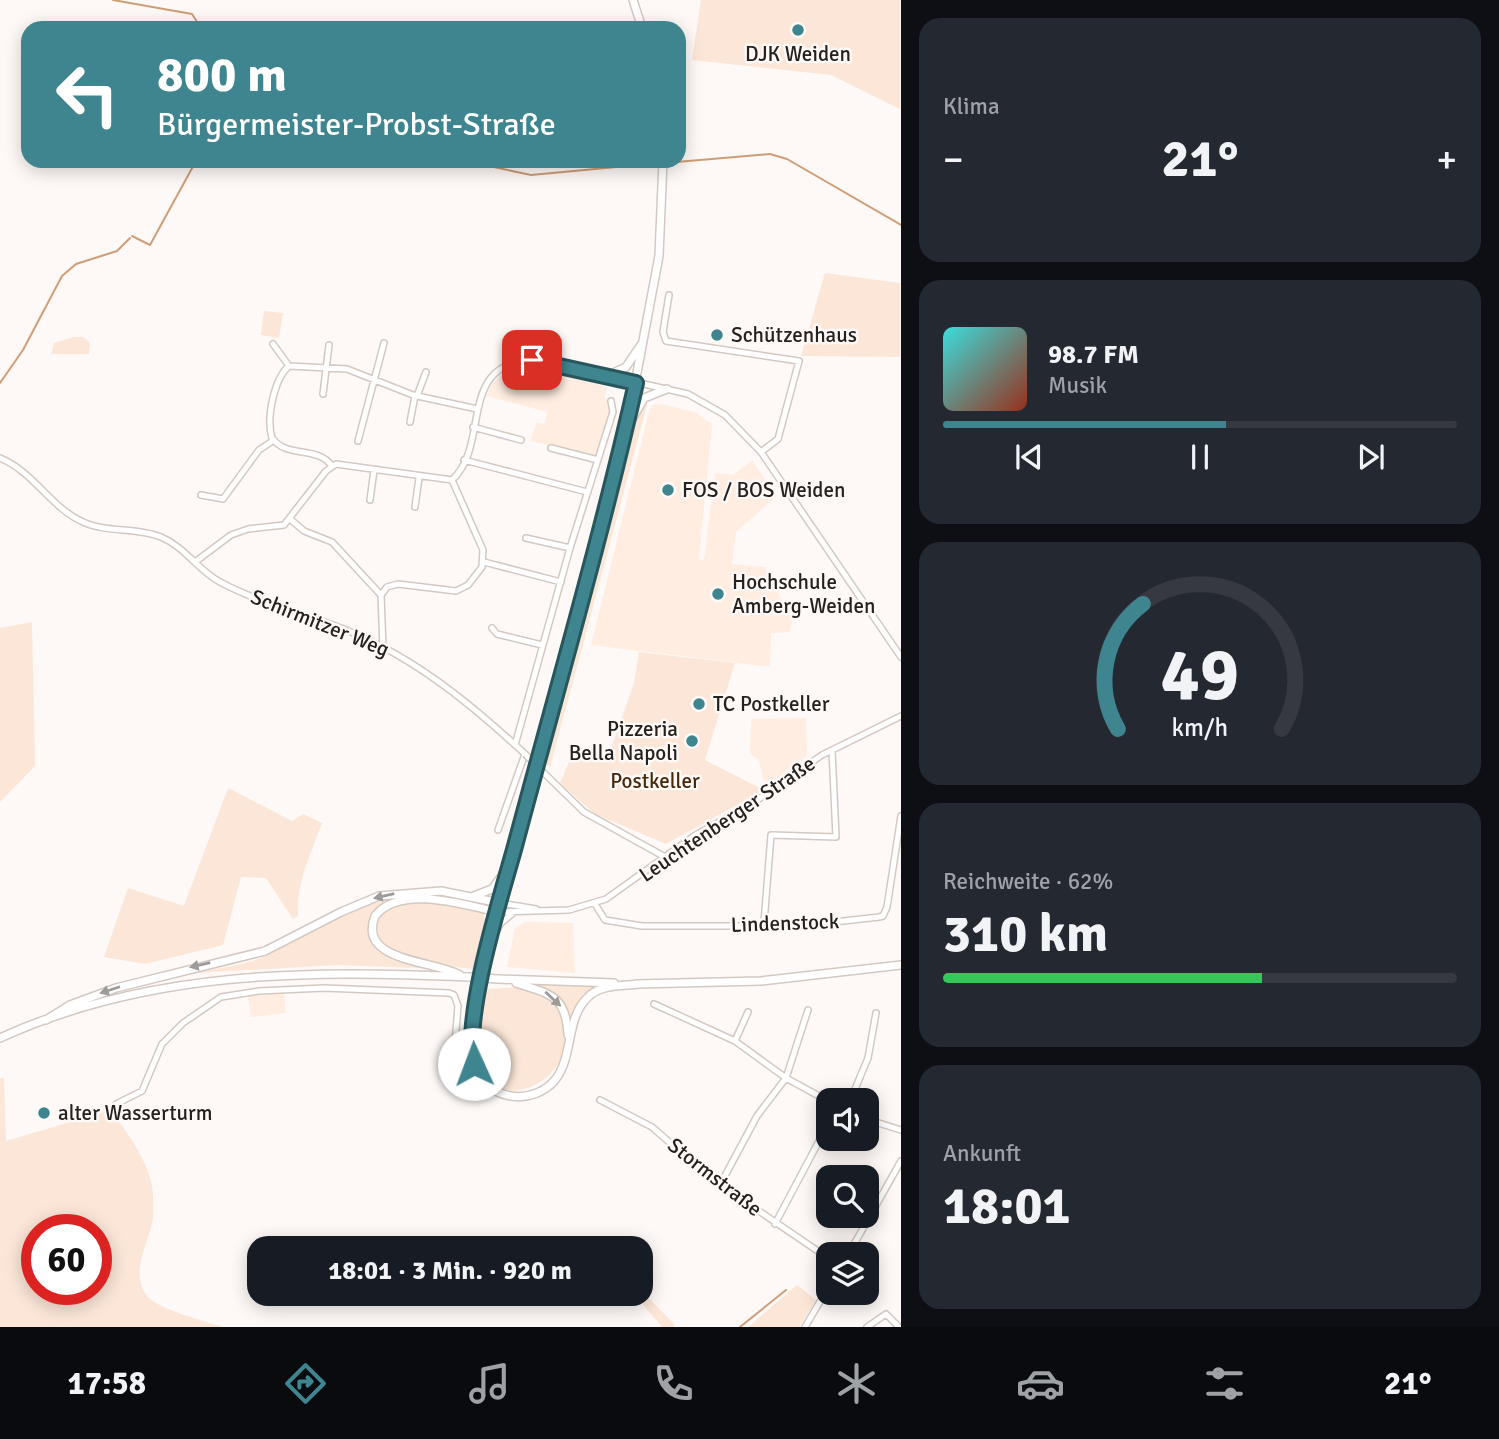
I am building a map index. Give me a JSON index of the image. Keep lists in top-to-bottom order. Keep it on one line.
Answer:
{"streets":{"street":["Schirmitzer Weg","Leuchtenberger Straße","Lindenstock","Stormstraße"]},"crossings":[["Schirmitzer Weg","Leuchtenberger Straße"],["Leuchtenberger Straße","Lindenstock"]],"parks":["Postkeller"],"places":["DJK Weiden","Schützenhaus","FOS / BOS Weiden","Hochschule Amberg-Weiden","TC Postkeller","Pizzeria Bella Napoli","alter Wasserturm"],"page":{"tile":["Klima",["Reichweite · 62%","310 km"],["Ankunft","18:01"]],"turn":["800 m","Bürgermeister-Probst-Straße"],"heat":["−","21°","+"],"song":["98.7 FM","Musik"],"limit":"60","trip":"18:01 · 3 Min. · 920 m","tabs":["17:58","21°"],"gauge":["49","km/h"]}}
